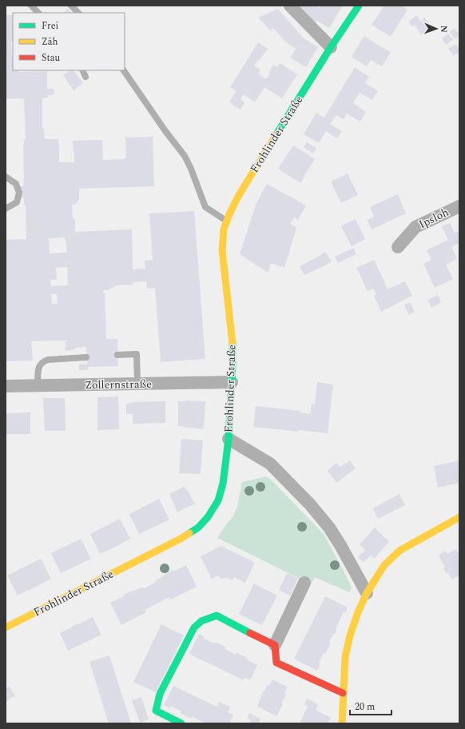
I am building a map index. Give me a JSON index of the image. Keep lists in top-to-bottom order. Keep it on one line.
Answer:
{"streets":{"main road":["Frohlinder Straße"],"street":["Ipsloh","Zollernstraße"]},"crossings":[["Frohlinder Straße","Zollernstraße"]],"legend":["Frei","Zäh","Stau"],"scale_bar":"20 m","north":"right"}
